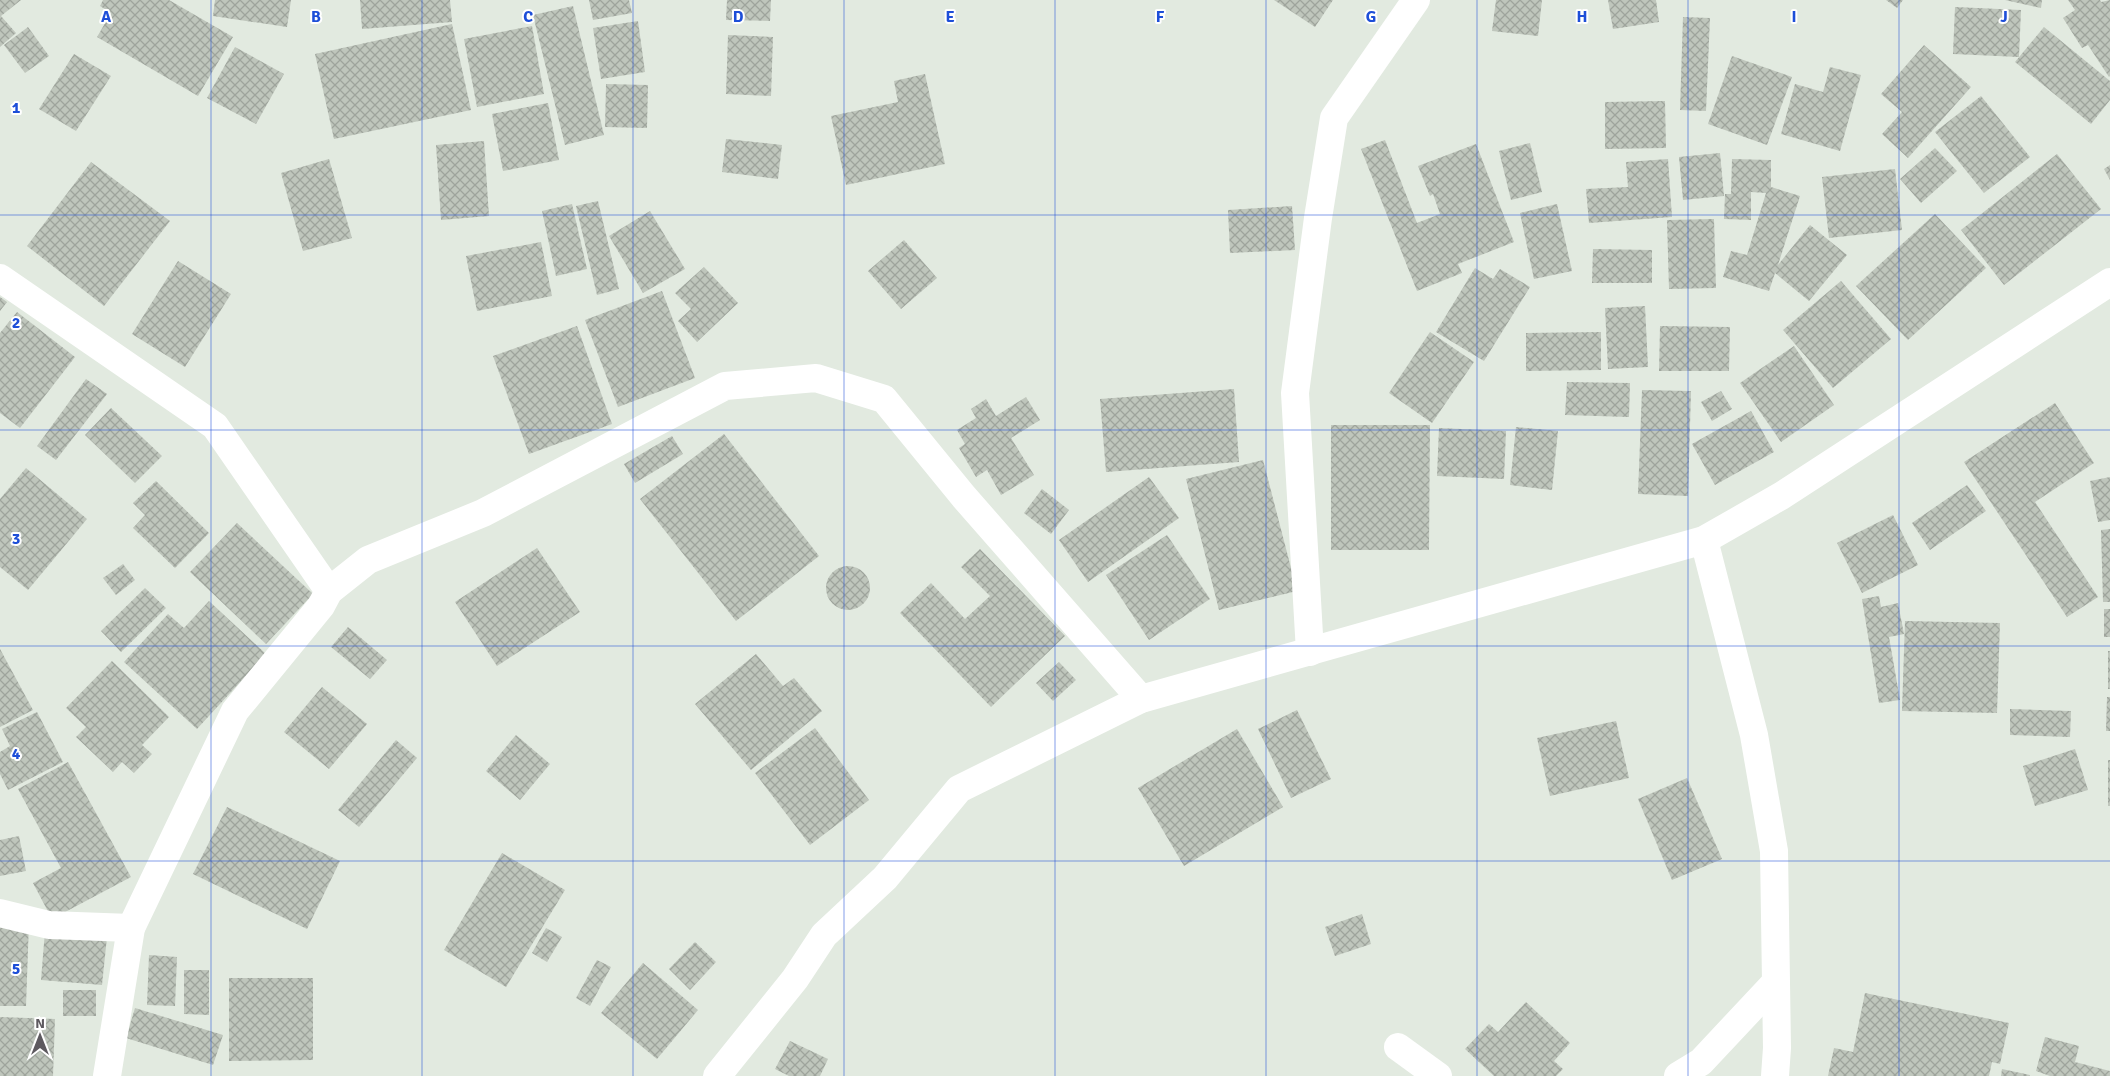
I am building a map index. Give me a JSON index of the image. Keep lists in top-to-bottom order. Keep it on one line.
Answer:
{"north":"top","grid":{"columns":["A","B","C","D","E","F","G","H","I","J"],"rows":["1","2","3","4","5"]}}
